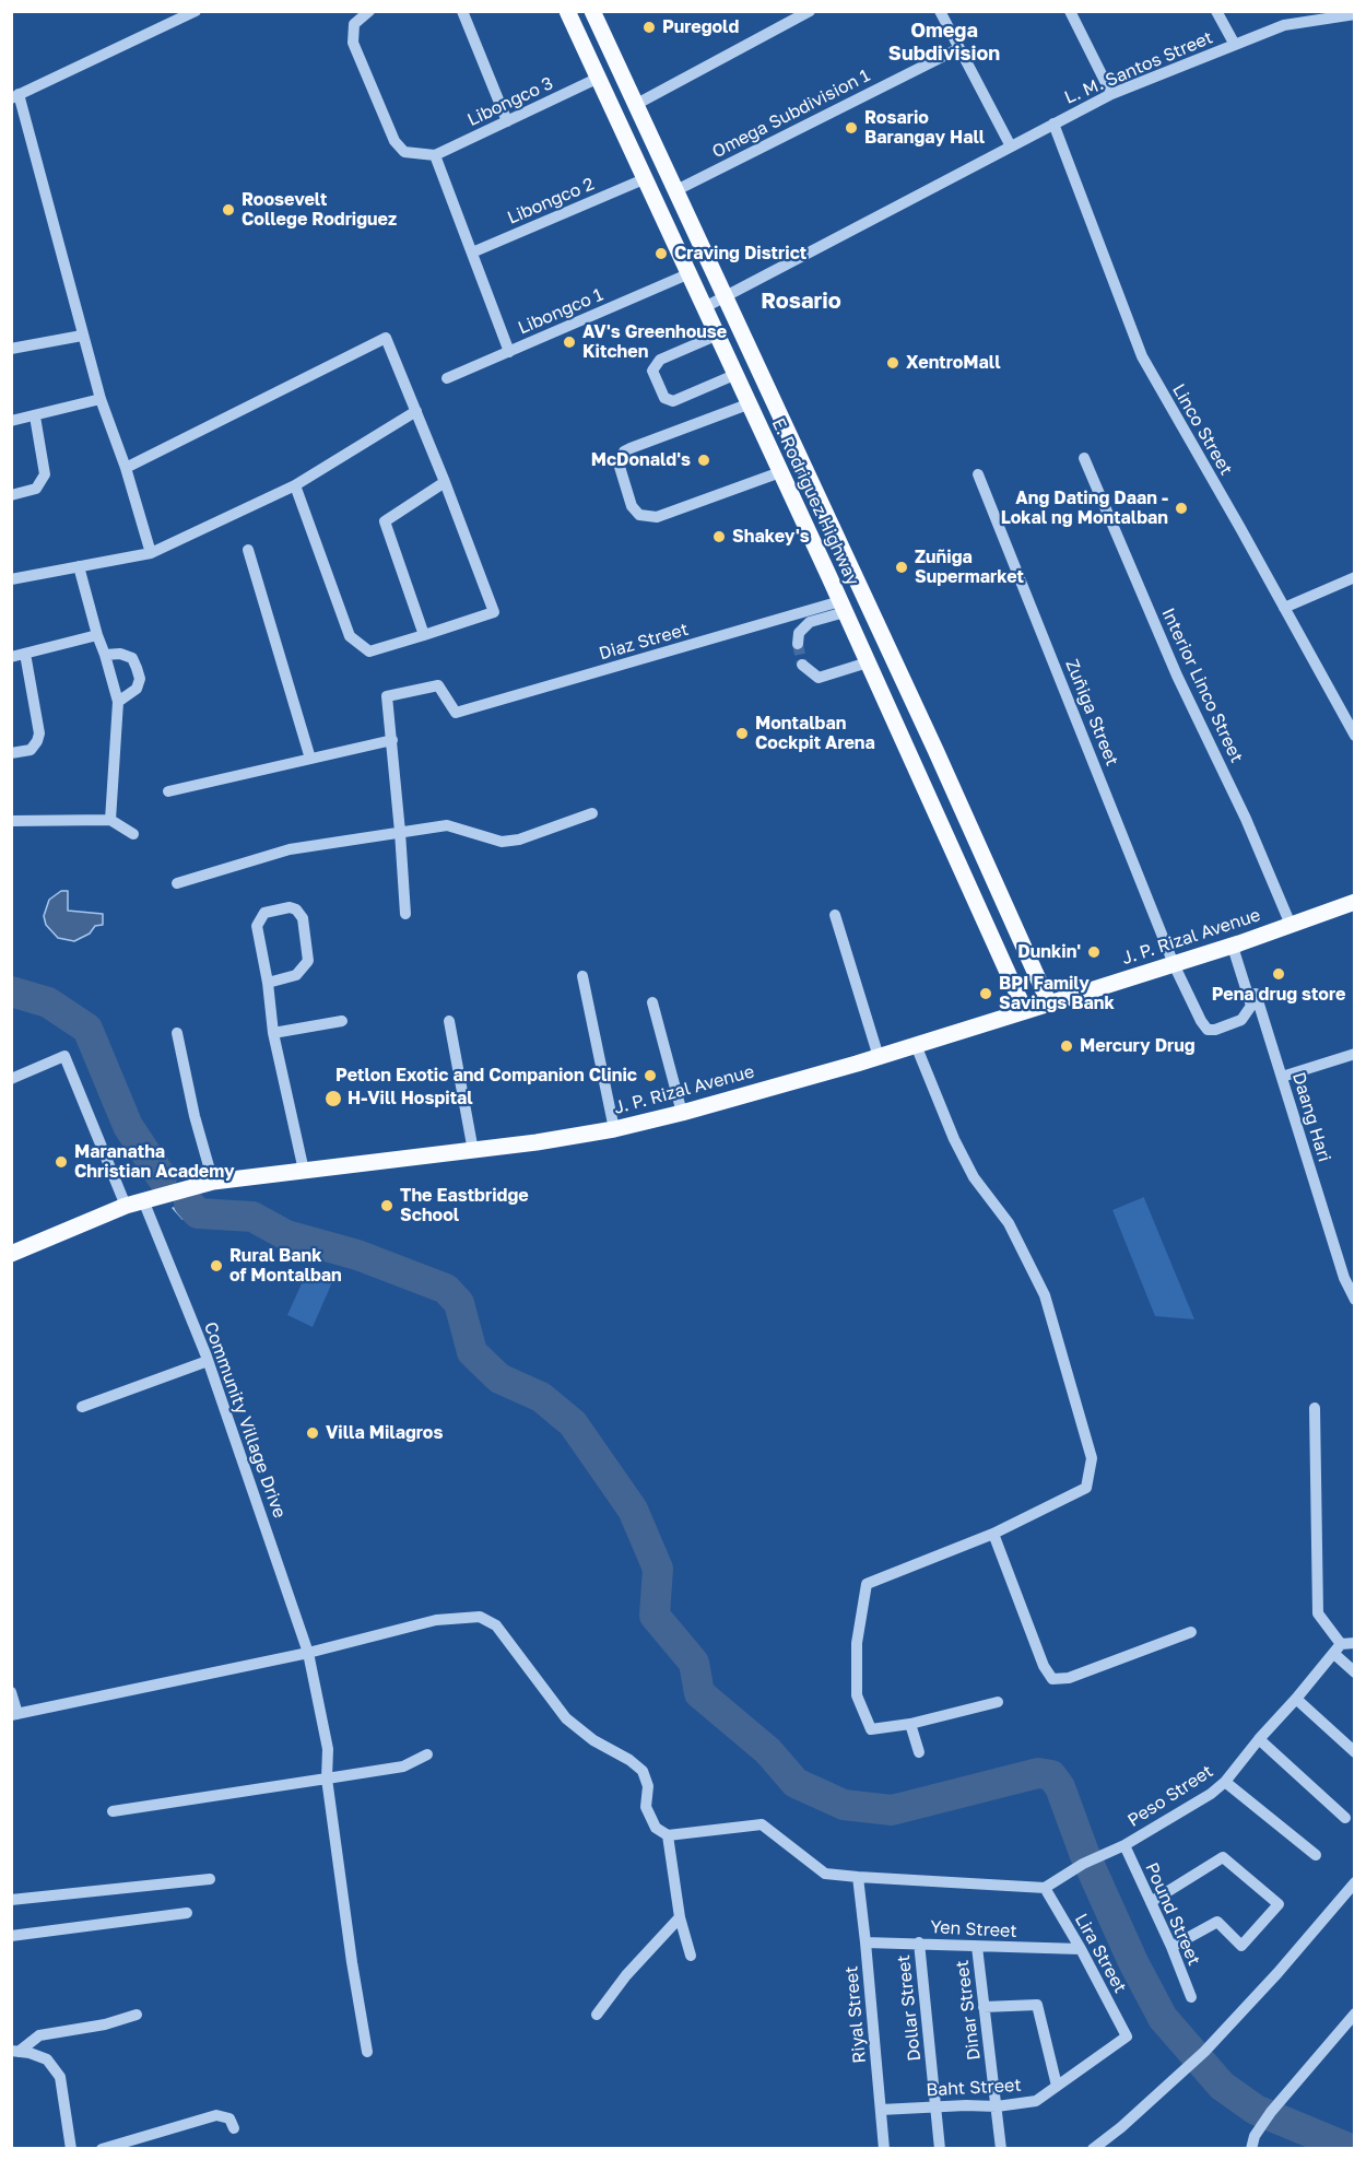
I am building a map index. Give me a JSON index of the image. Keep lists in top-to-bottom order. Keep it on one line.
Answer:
{"streets":{"main road":["E. Rodriguez Highway","J. P. Rizal Avenue"],"street":["L. M. Santos Street","Libongco 3","Omega Subdivision 1","Libongco 2","Libongco 1","Linco Street","Diaz Street","Interior Linco Street","Zuñiga Street","Daang Hari","Community Village Drive","Peso Street","Pound Street","Yen Street","Lira Street","Dollar Street","Dinar Street","Riyal Street","Baht Street"]},"crossings":[["L. M. Santos Street","Linco Street"],["L. M. Santos Street","E. Rodriguez Highway"],["Libongco 3","E. Rodriguez Highway"],["Omega Subdivision 1","E. Rodriguez Highway"],["Libongco 2","E. Rodriguez Highway"],["Libongco 1","E. Rodriguez Highway"],["E. Rodriguez Highway","Diaz Street"],["E. Rodriguez Highway","J. P. Rizal Avenue"],["Interior Linco Street","J. P. Rizal Avenue"],["Zuñiga Street","J. P. Rizal Avenue"],["Zuñiga Street","Daang Hari"],["J. P. Rizal Avenue","Daang Hari"],["J. P. Rizal Avenue","Community Village Drive"],["Peso Street","Pound Street"],["Peso Street","Lira Street"],["Yen Street","Lira Street"],["Yen Street","Dollar Street"],["Yen Street","Dinar Street"],["Yen Street","Riyal Street"],["Lira Street","Baht Street"],["Dollar Street","Baht Street"],["Dinar Street","Baht Street"],["Riyal Street","Baht Street"]],"districts":["Omega Subdivision","Rosario"],"places":["Puregold","Rosario Barangay Hall","Roosevelt College Rodriguez","Craving District","AV's Greenhouse Kitchen","XentroMall","McDonald's","Ang Dating Daan - Lokal ng Montalban","Shakey's","Zuñiga Supermarket","Montalban Cockpit Arena","Dunkin'","Pena drug store","BPI Family Savings Bank","Mercury Drug","Petlon Exotic and Companion Clinic","H-Vill Hospital","Maranatha Christian Academy","The Eastbridge School","Rural Bank of Montalban","Villa Milagros"]}
